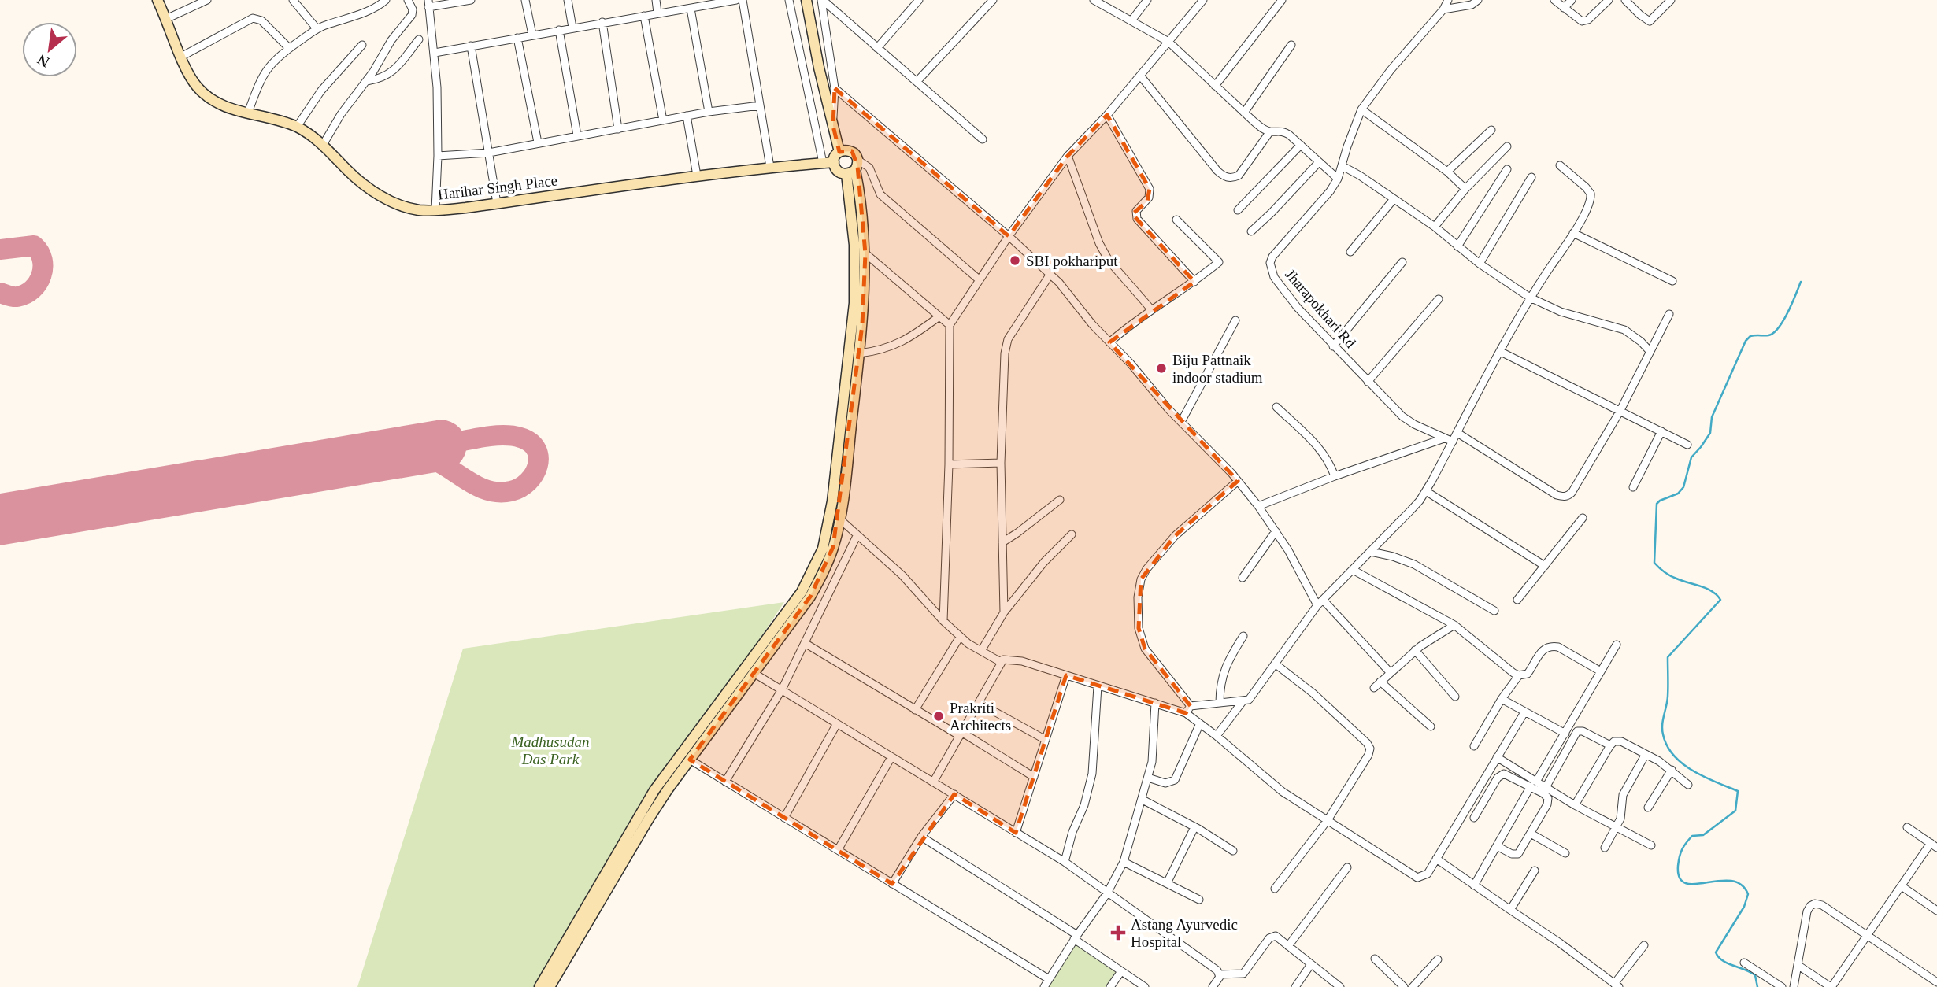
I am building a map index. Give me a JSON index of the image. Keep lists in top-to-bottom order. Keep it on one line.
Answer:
{"streets":{"main road":["Harihar Singh Place"],"street":["Jharapokhari Rd"]},"parks":["Madhusudan Das Park"],"places":{"other":["SBI pokhariput","Biju Pattnaik indoor stadium","Prakriti Architects"],"health":["Astang Ayurvedic Hospital"]},"north":"bottom left"}
